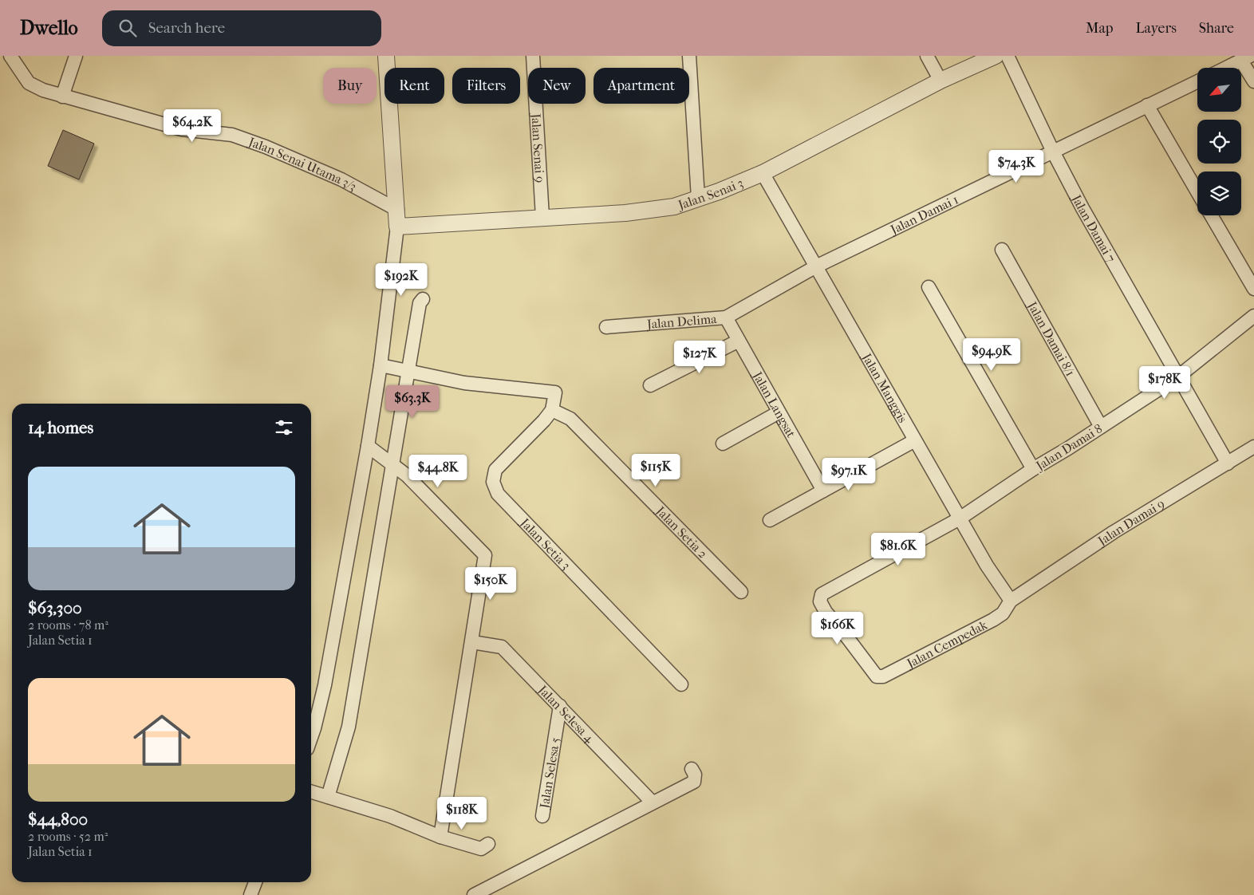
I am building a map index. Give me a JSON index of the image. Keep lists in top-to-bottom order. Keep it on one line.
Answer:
{"streets":{"street":["Jalan Senai 9","Jalan Senai Utama 3/3","Jalan Senai 3","Jalan Damai 1","Jalan Damai 7","Jalan Delima","Jalan Damai 8/1","Jalan Manggis","Jalan Langsat","Jalan Damai 8","Jalan Damai 9","Jalan Setia 2","Jalan Setia 3","Jalan Cempedak","Jalan Selesa 4","Jalan Selesa 5"]},"crossings":[["Jalan Senai 9","Jalan Senai 3"],["Jalan Senai 3","Jalan Manggis"],["Jalan Damai 1","Jalan Damai 7"],["Jalan Damai 1","Jalan Delima"],["Jalan Damai 1","Jalan Manggis"],["Jalan Damai 7","Jalan Damai 8"],["Jalan Damai 7","Jalan Damai 9"],["Jalan Delima","Jalan Manggis"],["Jalan Delima","Jalan Langsat"],["Jalan Damai 8/1","Jalan Damai 8"],["Jalan Manggis","Jalan Damai 8"],["Jalan Manggis","Jalan Damai 9"],["Jalan Manggis","Jalan Cempedak"],["Jalan Damai 8","Jalan Cempedak"],["Jalan Damai 9","Jalan Cempedak"],["Jalan Setia 2","Jalan Setia 3"],["Jalan Selesa 4","Jalan Selesa 5"]],"north":"bottom left","page":{"header":"Dwello","search":"Search here","nav":["Map","Layers","Share"],"chip":["Buy","Rent","Filters","New","Apartment"],"price":["$64.2K","$74.3K","$192K","$94.9K","$127K","$178K","$63.3K","$115K","$44.8K","$97.1K","$81.6K","$150K","$166K","$118K"],"heading":"14 homes","list":[{"name":"$63,300","note":"2 rooms · 78 m² · Jalan Setia 1"},{"name":"$44,800","note":"2 rooms · 52 m² · Jalan Setia 1"}]}}
